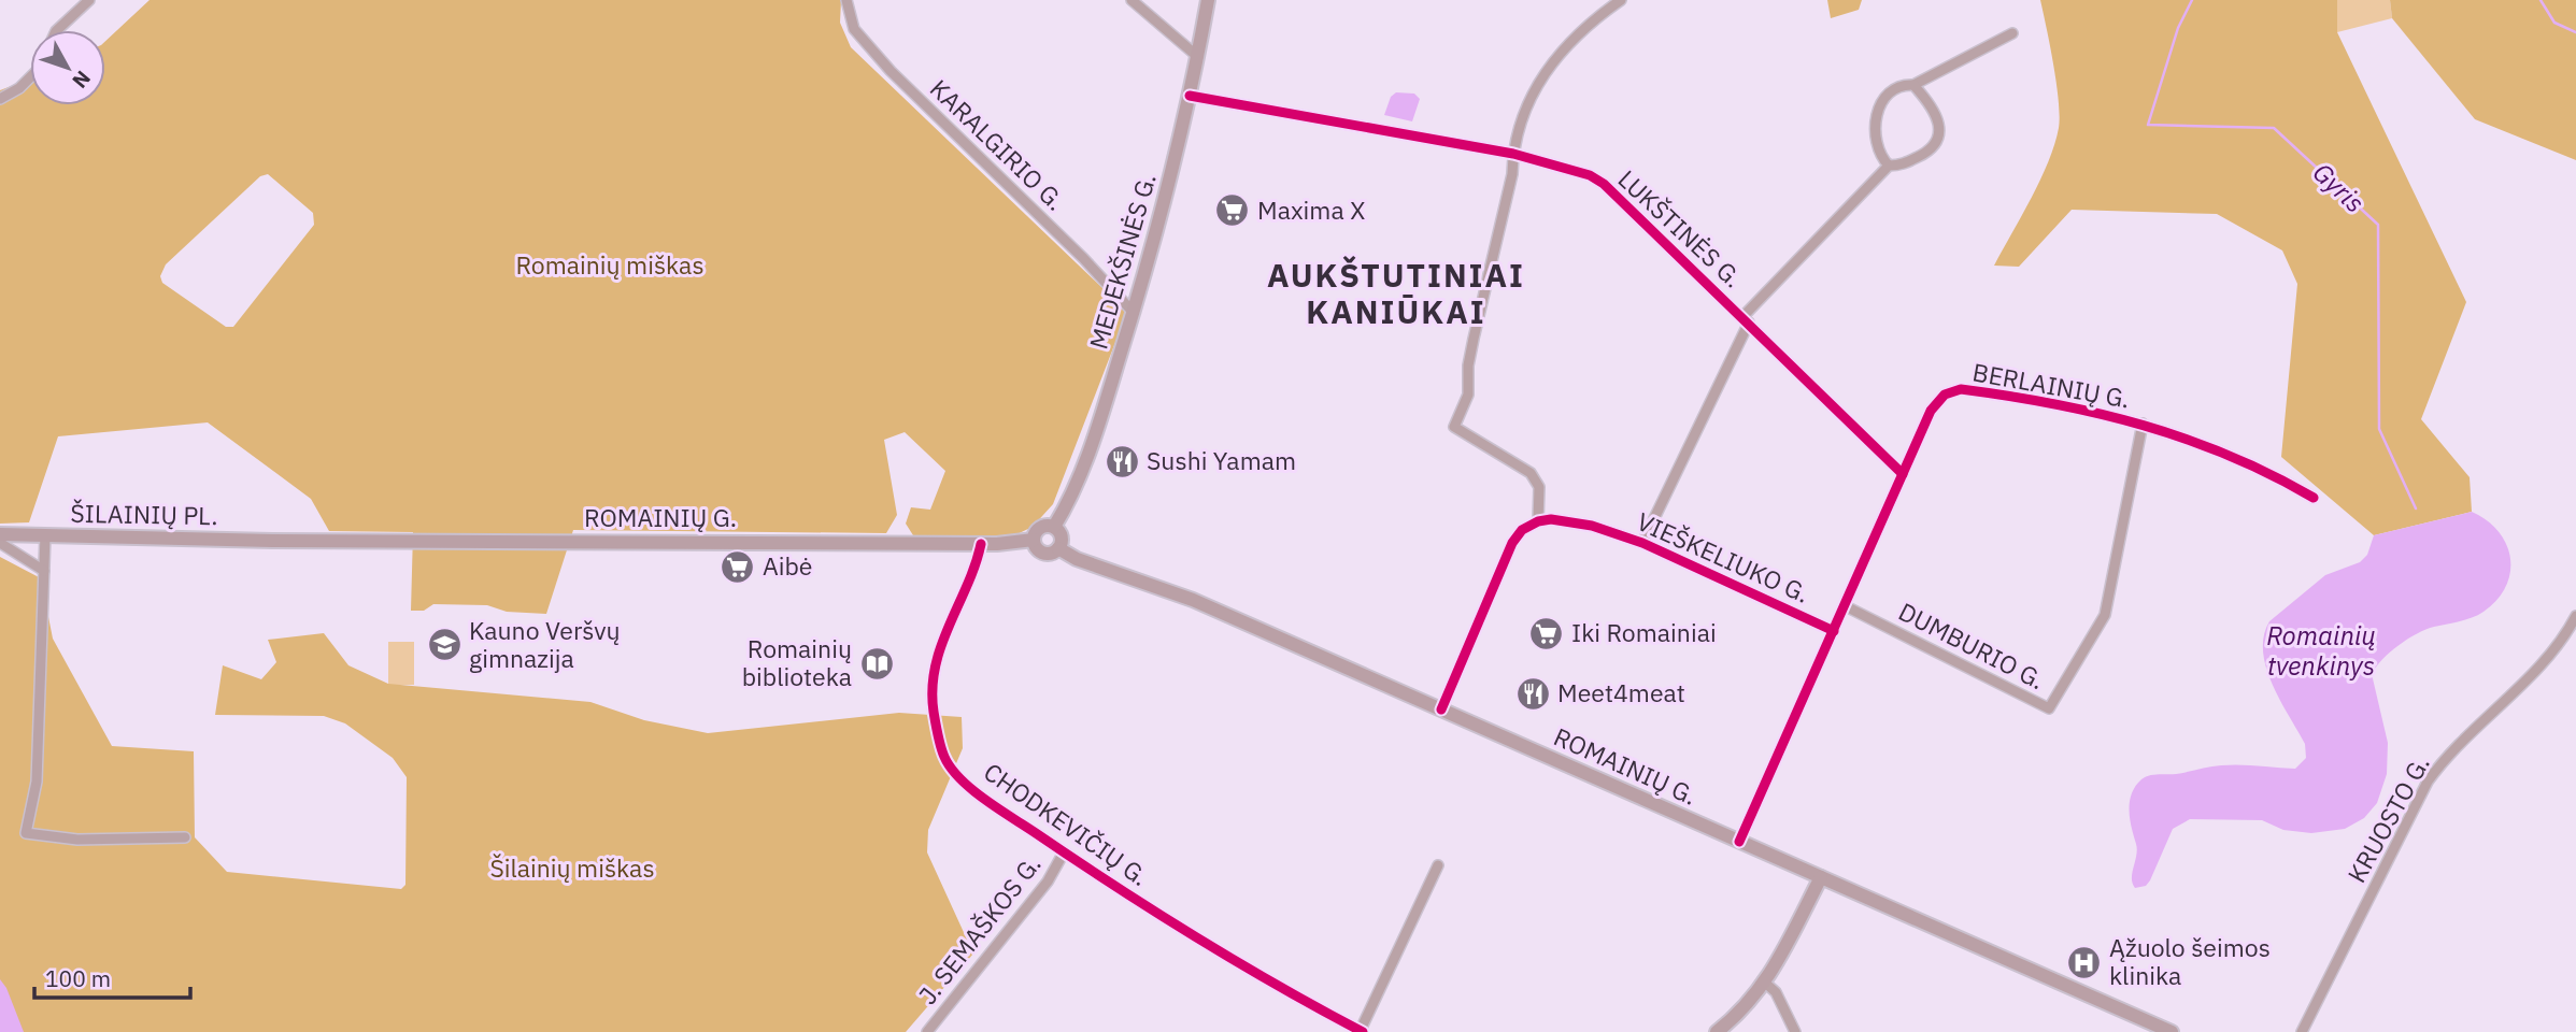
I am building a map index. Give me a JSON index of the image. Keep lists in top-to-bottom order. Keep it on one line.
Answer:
{"streets":{"main road":["MEDEKŠINĖS G.","ŠILAINIŲ PL.","ROMAINIŲ G."],"street":["KARALGIRIO G.","LUKŠTINĖS G.","BERLAINIŲ G.","VIEŠKELIUKO G.","DUMBURIO G.","KRUOSTO G.","CHODKEVIČIŲ G.","J. SEMAŠKOS G."]},"crossings":[["KARALGIRIO G.","MEDEKŠINĖS G."],["LUKŠTINĖS G.","MEDEKŠINĖS G."],["LUKŠTINĖS G.","BERLAINIŲ G."],["LUKŠTINĖS G.","VIEŠKELIUKO G."],["MEDEKŠINĖS G.","ROMAINIŲ G."],["BERLAINIŲ G.","ROMAINIŲ G."],["BERLAINIŲ G.","VIEŠKELIUKO G."],["BERLAINIŲ G.","DUMBURIO G."],["ŠILAINIŲ PL.","ROMAINIŲ G."],["ROMAINIŲ G.","CHODKEVIČIŲ G."],["CHODKEVIČIŲ G.","J. SEMAŠKOS G."]],"districts":["AUKŠTUTINIAI KANIŪKAI"],"water":["Gyris","Romainių tvenkinys"],"parks":["Romainių miškas","Šilainių miškas"],"places":{"supermarket":["Maxima X","Aibė","Iki Romainiai"],"restaurant":["Sushi Yamam","Meet4meat"],"school or university":["Kauno Veršvų gimnazija"],"library":["Romainių biblioteka"],"hospital":["Ąžuolo šeimos klinika"]},"scale_bar":"100 m","north":"bottom right"}
